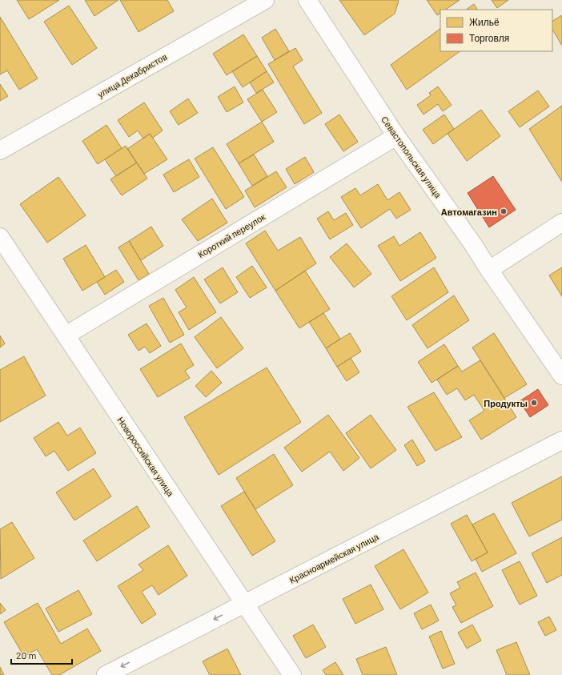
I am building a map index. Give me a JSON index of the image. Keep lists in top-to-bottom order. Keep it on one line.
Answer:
{"streets":{"street":["улица Декабристов","Севастопольская улица","Короткий переулок","Новороссийская улица","Красноармейская улица"]},"crossings":[["Севастопольская улица","Короткий переулок"],["Короткий переулок","Новороссийская улица"],["Новороссийская улица","Красноармейская улица"]],"places":["Автомагазин","Продукты"],"legend":["Жильё","Торговля"],"scale_bar":"20 m"}
